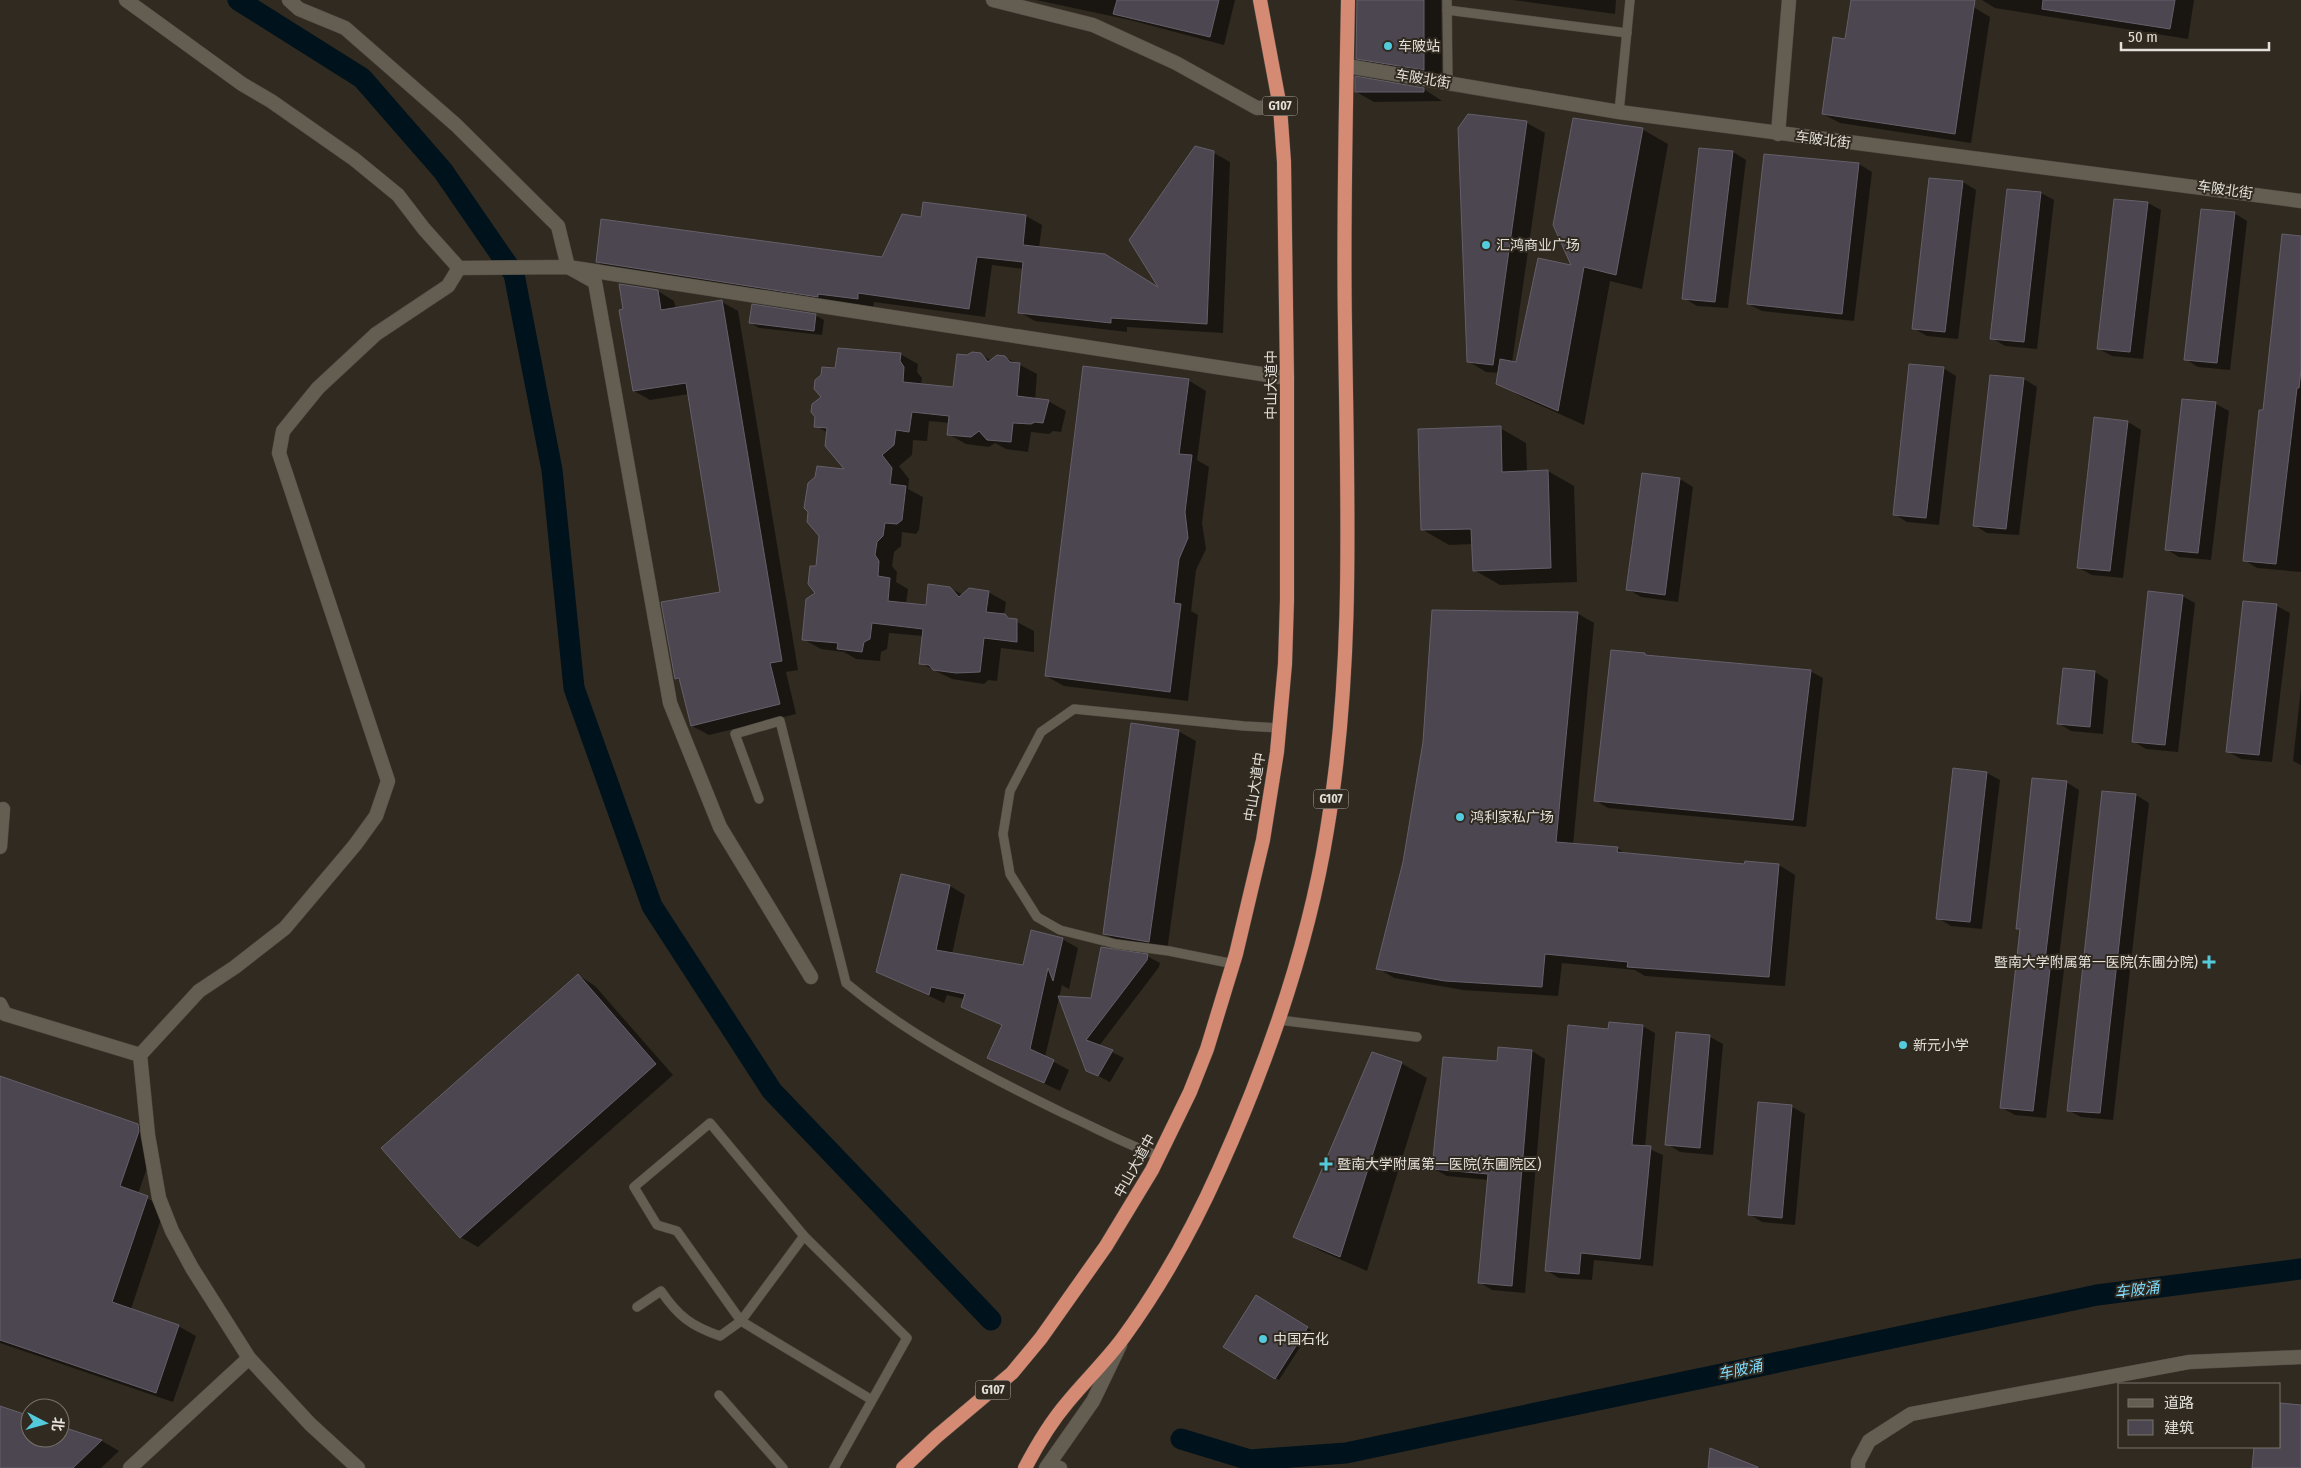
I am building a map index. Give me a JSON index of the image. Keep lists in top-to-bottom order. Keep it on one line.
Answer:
{"streets":{"highway":["G107","中山大道中"],"street":["车陂北街"]},"crossings":[["车陂北街","G107"]],"water":["车陂涌"],"places":{"other":["车陂站","汇鸿商业广场","鸿利家私广场","新元小学","中国石化"],"health":["暨南大学附属第一医院(东圃分院)","暨南大学附属第一医院(东圃院区)"]},"legend":["道路","建筑"],"scale_bar":"50 m","north":"right"}
